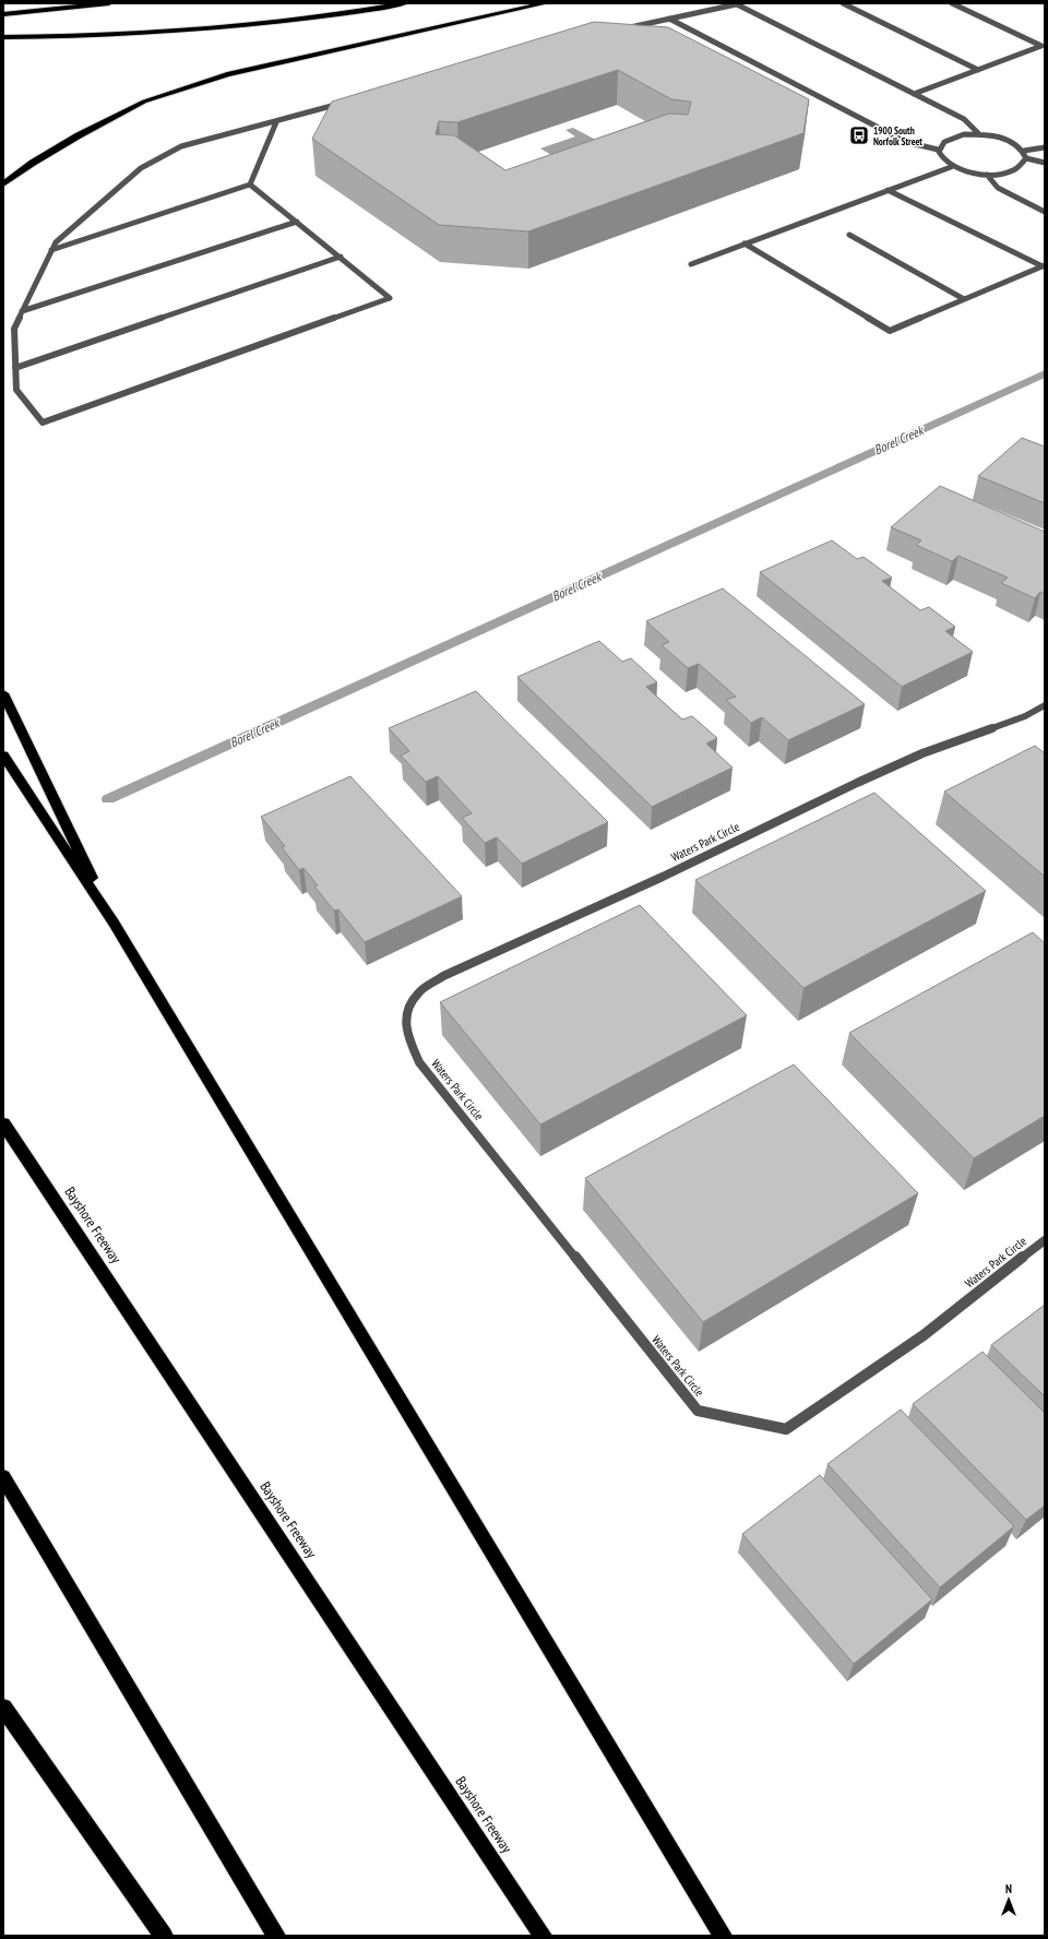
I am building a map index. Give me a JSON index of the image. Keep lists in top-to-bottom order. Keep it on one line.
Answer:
{"streets":{"highway":["Bayshore Freeway"],"street":["Waters Park Circle"]},"water":["Borel Creek"],"places":{"bus stop":["1900 South Norfolk Street"]},"north":"top"}
